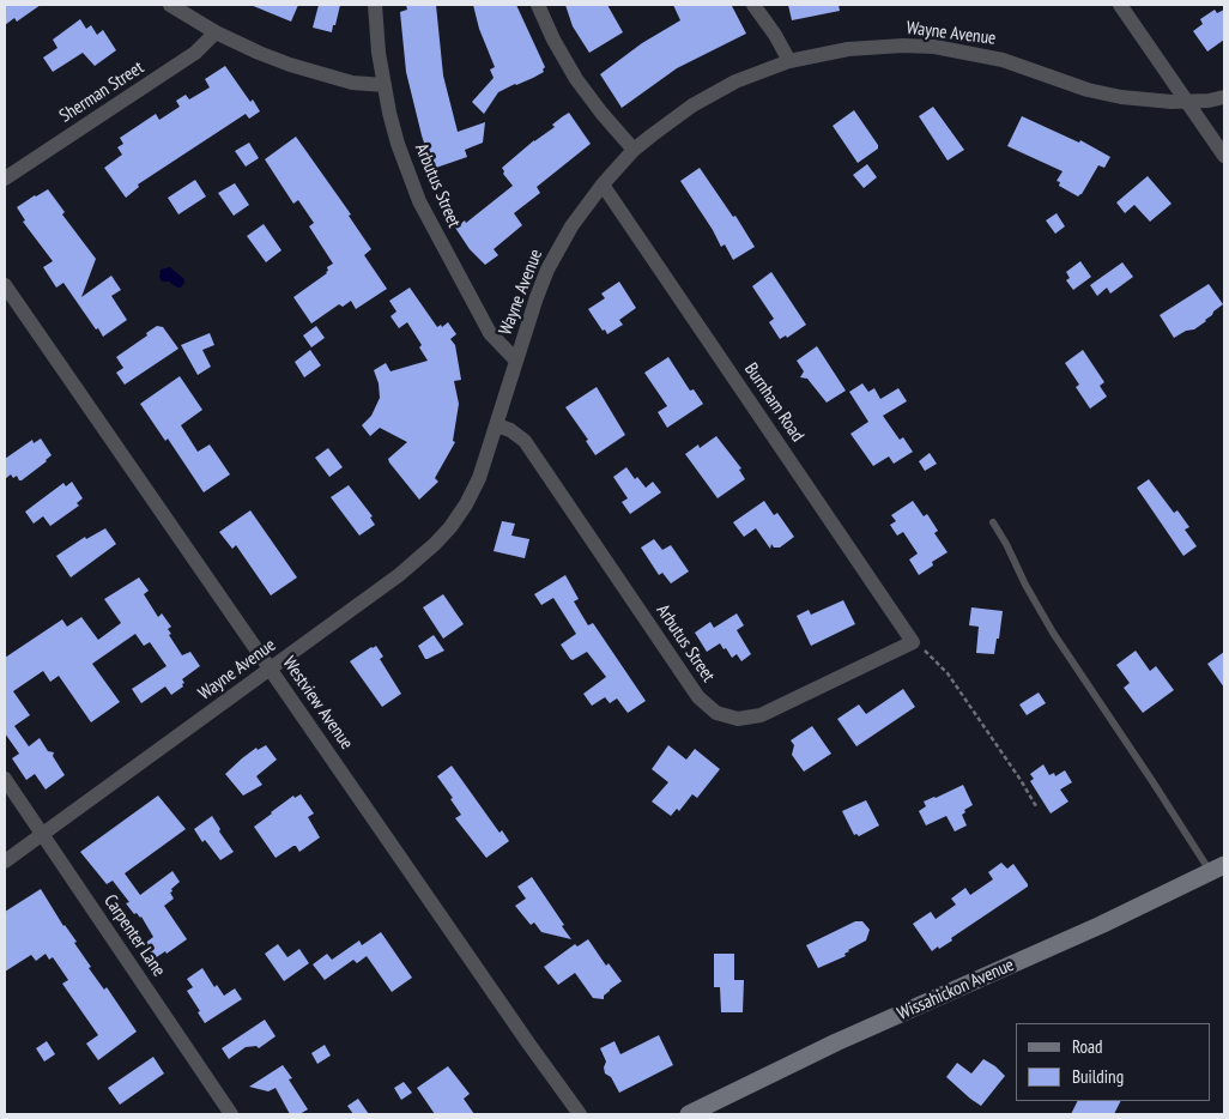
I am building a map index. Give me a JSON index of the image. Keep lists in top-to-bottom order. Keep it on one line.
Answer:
{"streets":{"street":["Wayne Avenue","Sherman Street","Arbutus Street","Burnham Road","Westview Avenue","Carpenter Lane","Wissahickon Avenue"]},"crossings":[["Wayne Avenue","Arbutus Street"],["Wayne Avenue","Burnham Road"],["Wayne Avenue","Westview Avenue"],["Wayne Avenue","Carpenter Lane"],["Arbutus Street","Burnham Road"]],"legend":["Road","Building"]}
